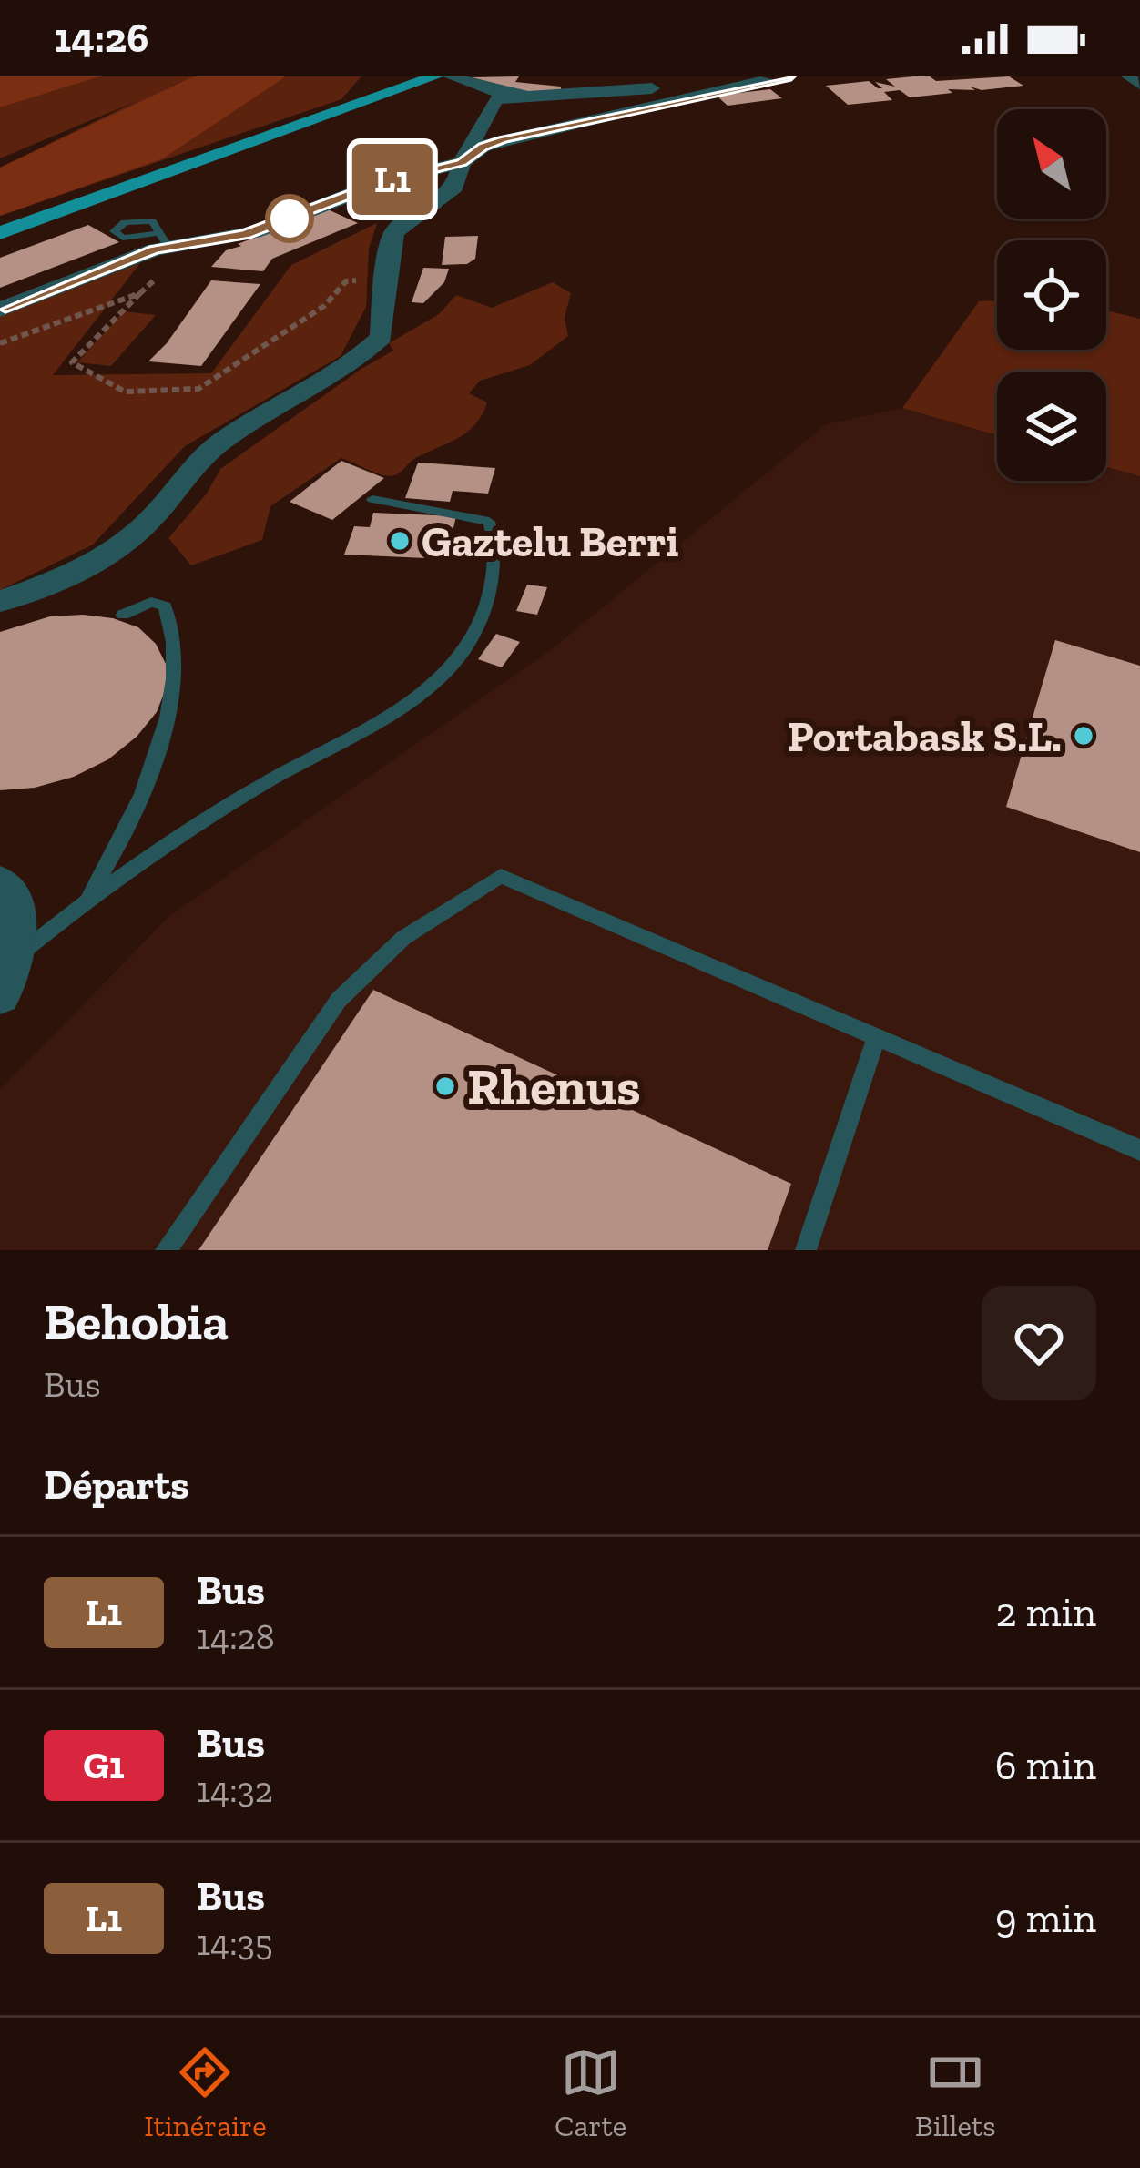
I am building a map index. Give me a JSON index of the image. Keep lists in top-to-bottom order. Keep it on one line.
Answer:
{"places":["Gaztelu Berri","Portabask S.L.","Rhenus"],"lines":["bus line L1"],"north":"top left","page":{"status":"14:26","on_map":"L1","heading":[["Behobia","Bus"],"Départs"],"list":[{"mark":"L1","name":"Bus","note":"14:28","value":"2 min"},{"mark":"G1","name":"Bus","note":"14:32","value":"6 min"},{"mark":"L1","name":"Bus","note":"14:35","value":"9 min"}],"tabs":["Itinéraire","Carte","Billets"]}}
